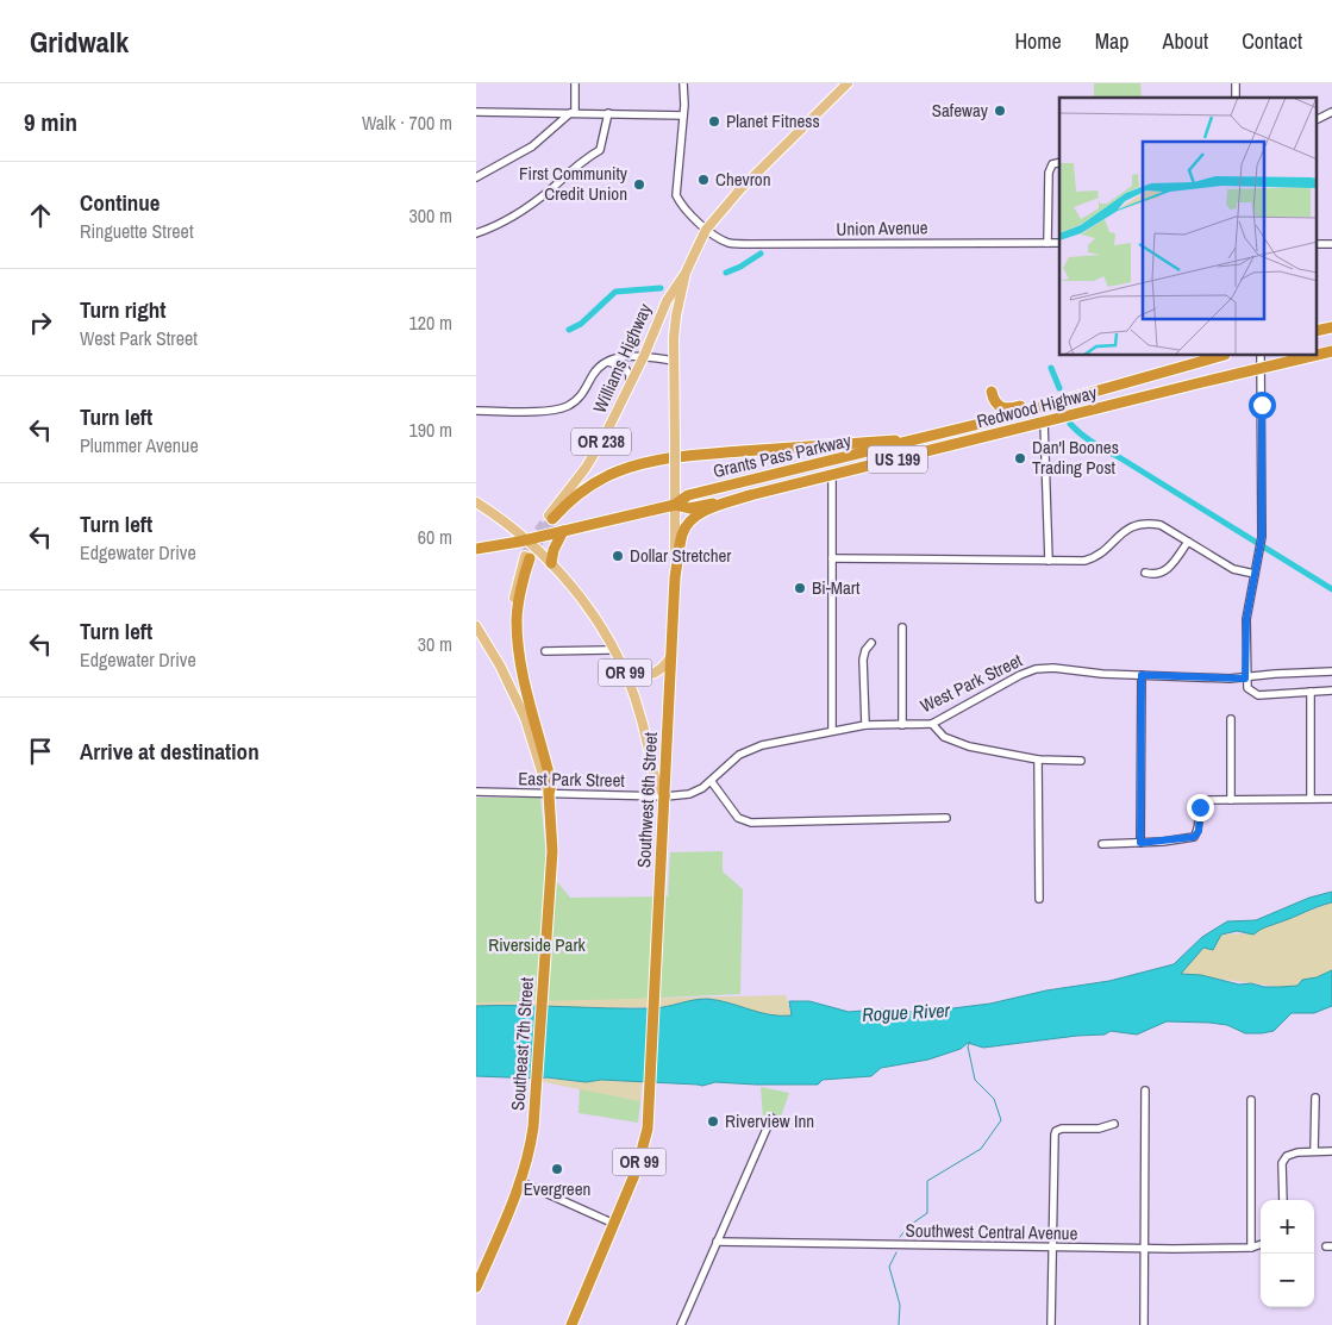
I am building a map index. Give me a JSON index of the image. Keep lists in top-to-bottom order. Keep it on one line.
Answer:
{"streets":{"highway":["Redwood Highway","OR 238","Grants Pass Parkway","US 199","OR 99","Southwest 6th Street","Southeast 7th Street"],"main road":["Williams Highway"],"street":["Union Avenue","West Park Street","East Park Street","Southwest Central Avenue"]},"crossings":[["Union Avenue","Williams Highway"],["Williams Highway","Grants Pass Parkway"],["Williams Highway","Southwest 6th Street"],["Redwood Highway","Grants Pass Parkway"],["Grants Pass Parkway","OR 99"],["Grants Pass Parkway","Southwest 6th Street"],["OR 99","West Park Street"],["OR 99","East Park Street"],["OR 99","Southwest 6th Street"],["West Park Street","East Park Street"],["West Park Street","Southwest 6th Street"],["East Park Street","Southwest 6th Street"],["East Park Street","Southeast 7th Street"]],"water":["Rogue River"],"parks":["Riverside Park"],"places":["Safeway","Planet Fitness","Chevron","First Community Credit Union","Dan'l Boones Trading Post","Dollar Stretcher","Bi-Mart","Riverview Inn","Evergreen"],"page":{"header":"Gridwalk","nav":["Home","Map","About","Contact"],"heading":["9 min","Walk · 700 m"],"list":[["Continue","Ringuette Street","300 m"],["Turn right","West Park Street","120 m"],["Turn left","Plummer Avenue","190 m"],["Turn left","Edgewater Drive","60 m"],["Turn left","Edgewater Drive","30 m"],"Arrive at destination"],"map_buttons":["+","−"]}}
